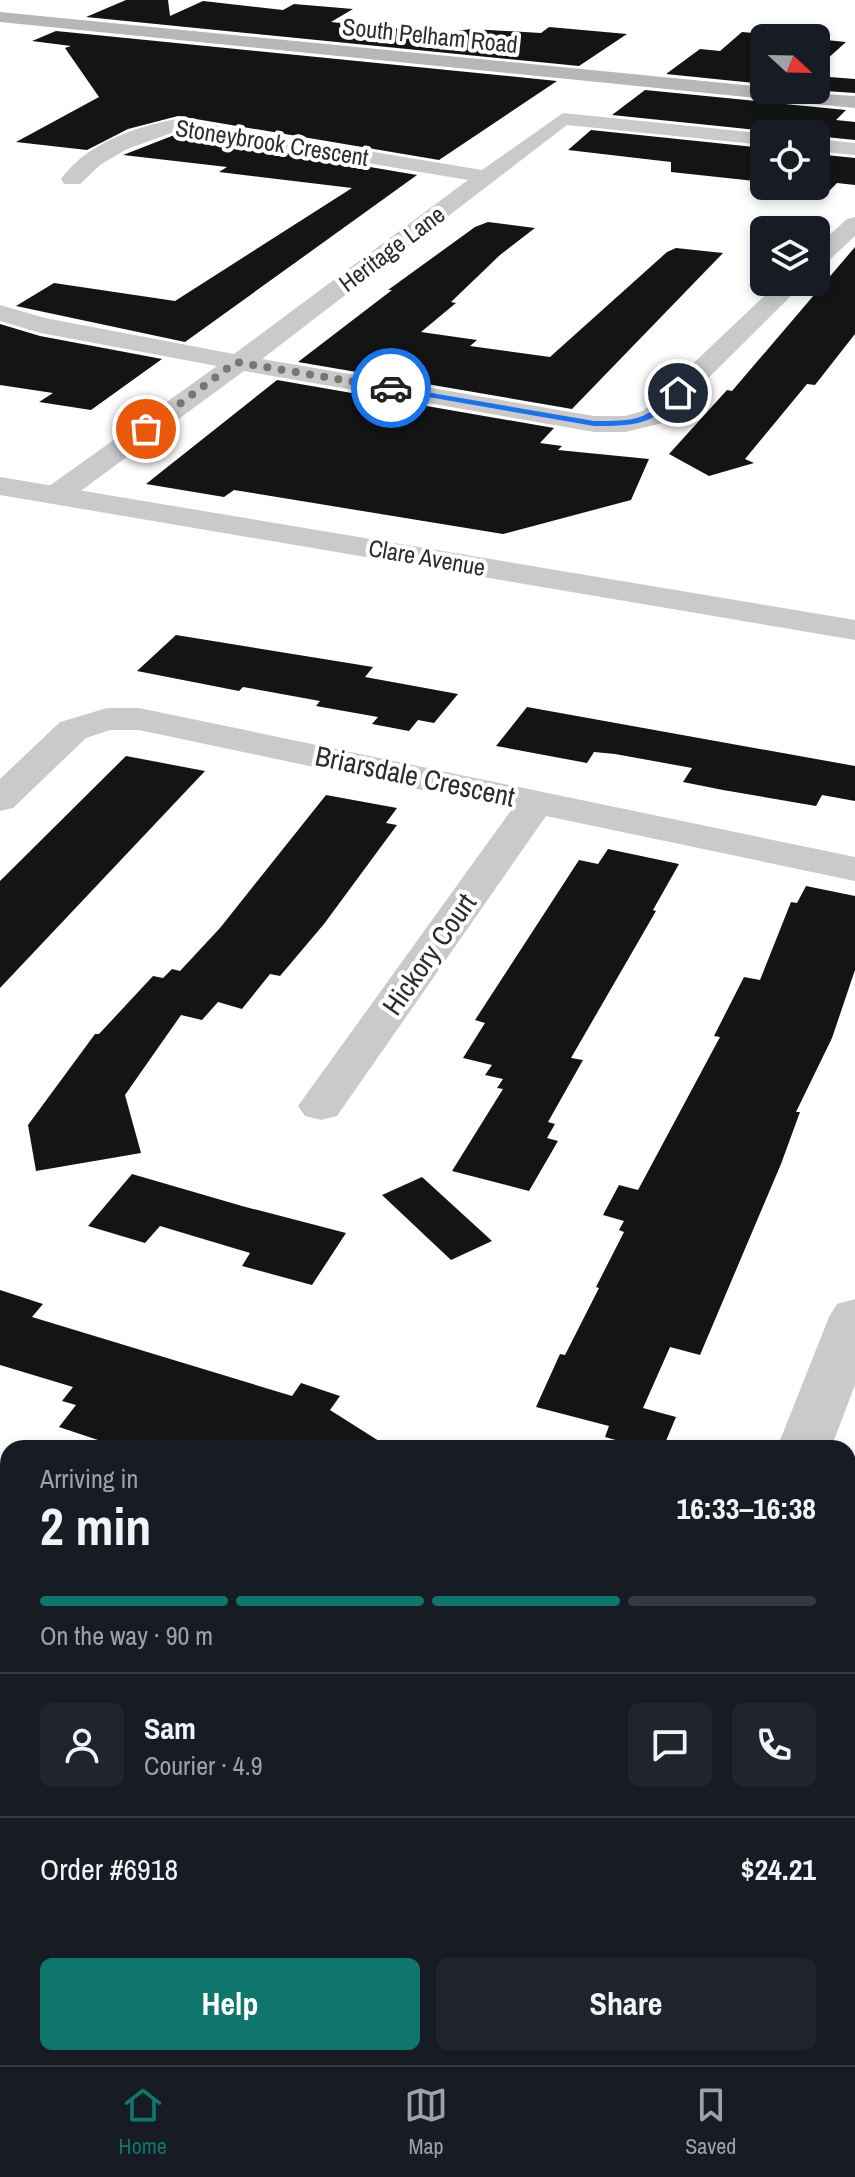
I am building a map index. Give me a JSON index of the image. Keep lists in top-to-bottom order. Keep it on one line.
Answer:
{"streets":{"main road":["South Pelham Road"],"street":["Stoneybrook Crescent","Heritage Lane","Clare Avenue","Briarsdale Crescent","Hickory Court"]},"crossings":[["Stoneybrook Crescent","Heritage Lane"],["Heritage Lane","Clare Avenue"],["Briarsdale Crescent","Hickory Court"]],"north":"right","page":{"heading":["2 min","Arriving in","16:33–16:38"],"panel":["Sam","Courier · 4.9","Order #6918","$24.21"],"bar":"On the way · 90 m","buttons":["Help","Share"],"tabs":["Home","Map","Saved"]}}
